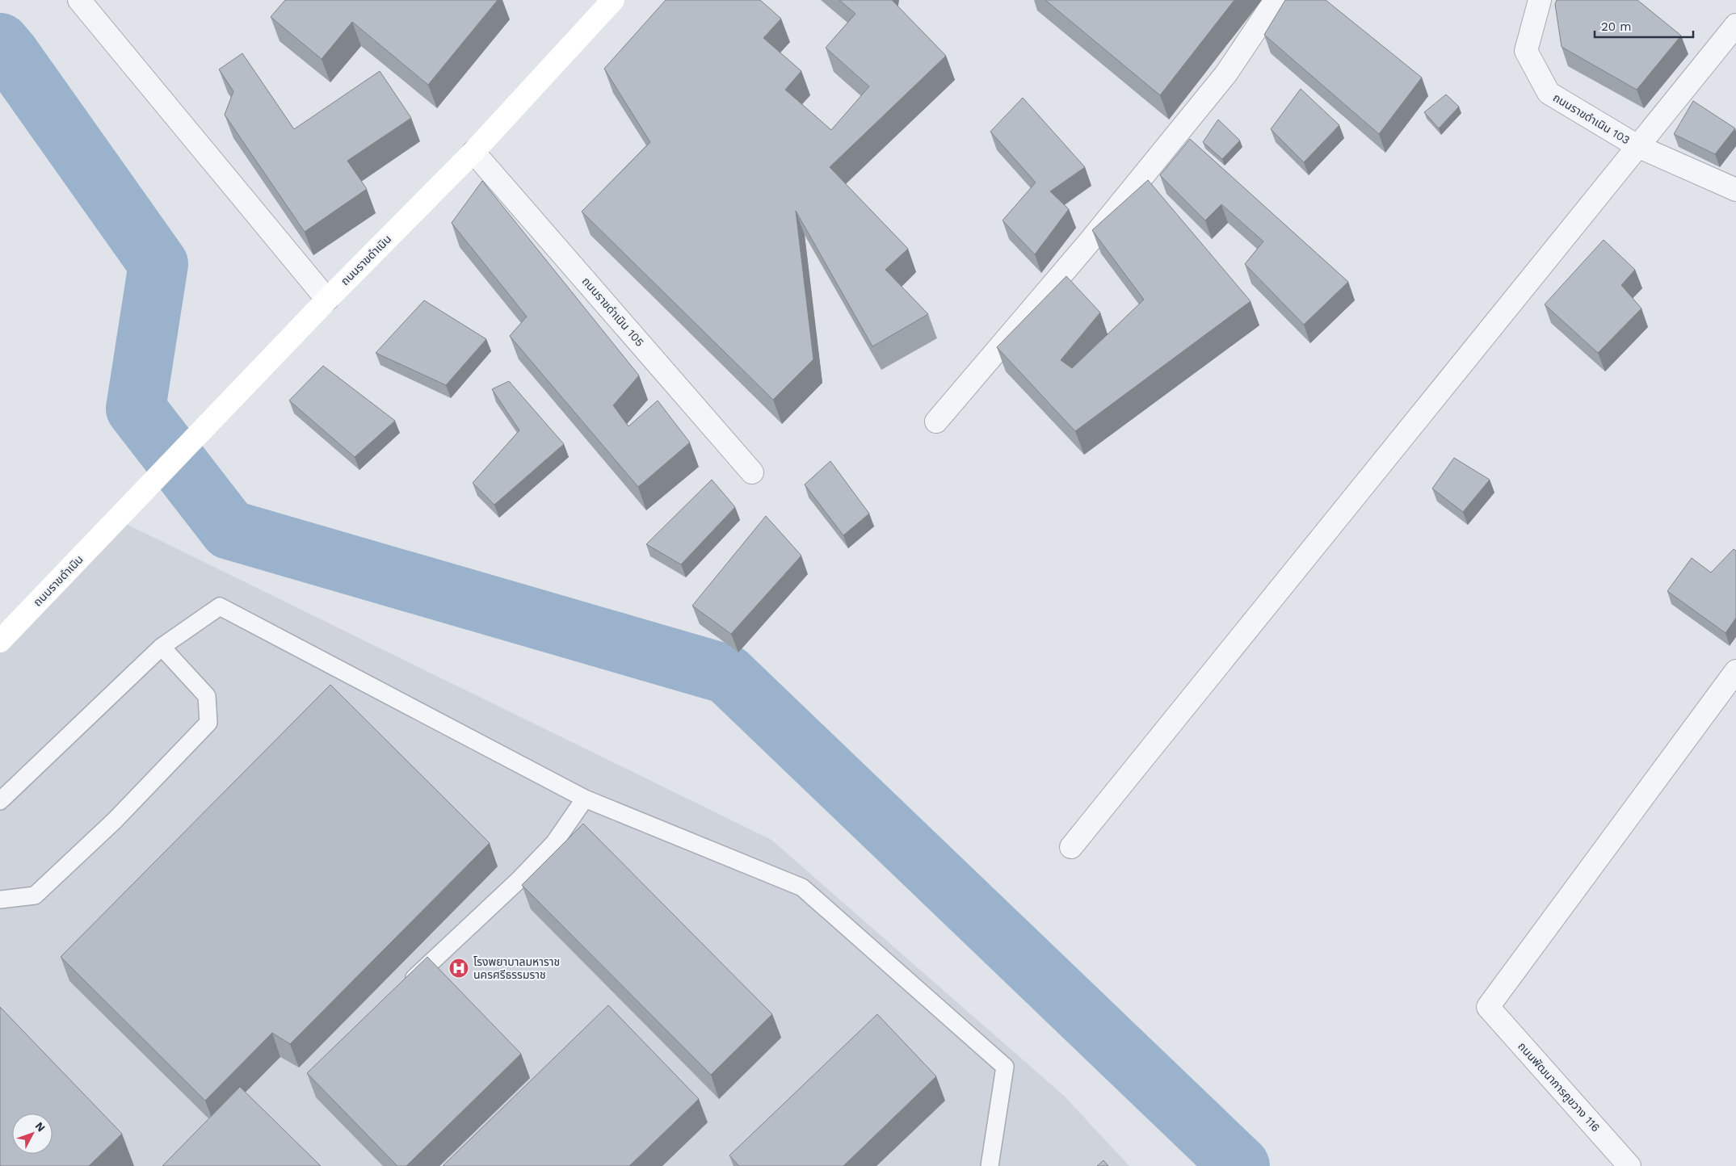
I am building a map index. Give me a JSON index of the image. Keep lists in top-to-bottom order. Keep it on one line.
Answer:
{"streets":{"main road":["ถนนราขดำเนิน"],"street":["ถนนราขดำเนิน 103","ถนนราขดำเนิน 105","ถนนพัฒนาการคูขวาง 116"]},"crossings":[["ถนนราขดำเนิน","ถนนราขดำเนิน 105"]],"places":{"hospital":["โรงพยาบาลมหาราช นครศรีธรรมราช"]},"scale_bar":"20 m","north":"top right"}
